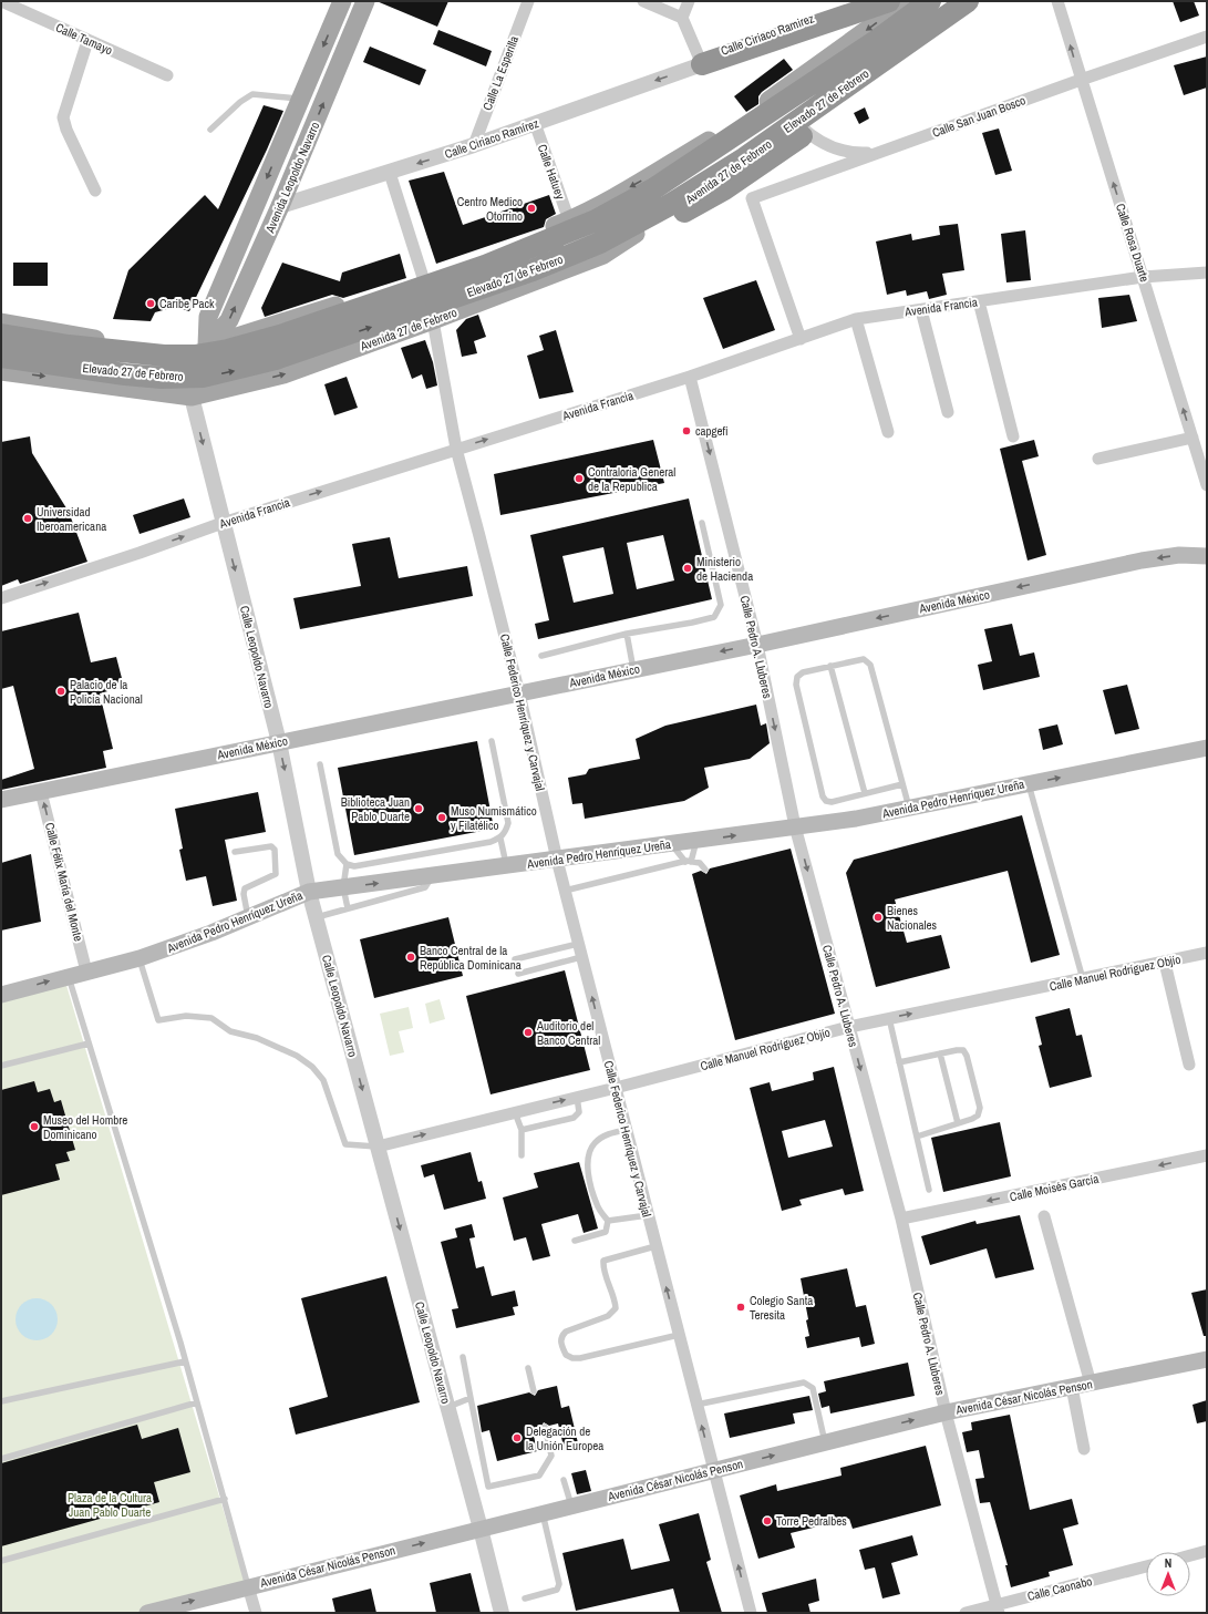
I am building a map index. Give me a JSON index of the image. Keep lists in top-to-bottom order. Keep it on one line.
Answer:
{"streets":{"highway":["Elevado 27 de Febrero"],"main road":["Avenida 27 de Febrero","Avenida Leopoldo Navarro","Avenida México","Avenida Pedro Henríquez Ureña","Avenida César Nicolás Penson"],"street":["Calle Ciriaco Ramirez","Calle Tamayo","Calle La Esperilla","Calle San Juan Bosco","Calle Ciriaco Ramírez","Calle Hatuey","Calle Rosa Duarte","Avenida Francia","Calle Pedro A. Lluberes","Calle Leopoldo Navarro","Calle Federico Henríquez y Carvajal","Calle Félix María del Monte","Calle Manuel Rodríguez Objío","Calle Moisés García","Calle Caonabo"]},"crossings":[["Calle Ciriaco Ramirez","Calle Ciriaco Ramírez"],["Calle La Esperilla","Calle Ciriaco Ramírez"],["Calle San Juan Bosco","Calle Rosa Duarte"],["Calle San Juan Bosco","Avenida Francia"],["Calle Ciriaco Ramírez","Calle Hatuey"],["Calle Ciriaco Ramírez","Avenida Leopoldo Navarro"],["Calle Ciriaco Ramírez","Calle Federico Henríquez y Carvajal"],["Avenida 27 de Febrero","Avenida Leopoldo Navarro"],["Avenida 27 de Febrero","Calle Leopoldo Navarro"],["Avenida 27 de Febrero","Calle Federico Henríquez y Carvajal"],["Avenida Leopoldo Navarro","Calle Leopoldo Navarro"],["Calle Rosa Duarte","Avenida Francia"],["Avenida Francia","Calle Pedro A. Lluberes"],["Avenida Francia","Calle Leopoldo Navarro"],["Avenida Francia","Calle Federico Henríquez y Carvajal"],["Avenida México","Calle Pedro A. Lluberes"],["Avenida México","Calle Leopoldo Navarro"],["Avenida México","Calle Federico Henríquez y Carvajal"],["Avenida México","Calle Félix María del Monte"],["Calle Pedro A. Lluberes","Avenida Pedro Henríquez Ureña"],["Calle Pedro A. Lluberes","Calle Manuel Rodríguez Objío"],["Calle Pedro A. Lluberes","Calle Moisés García"],["Calle Pedro A. Lluberes","Avenida César Nicolás Penson"],["Calle Pedro A. Lluberes","Calle Caonabo"],["Calle Leopoldo Navarro","Avenida Pedro Henríquez Ureña"],["Calle Leopoldo Navarro","Calle Manuel Rodríguez Objío"],["Calle Leopoldo Navarro","Avenida César Nicolás Penson"],["Calle Federico Henríquez y Carvajal","Avenida Pedro Henríquez Ureña"],["Calle Federico Henríquez y Carvajal","Calle Manuel Rodríguez Objío"],["Calle Federico Henríquez y Carvajal","Avenida César Nicolás Penson"],["Avenida Pedro Henríquez Ureña","Calle Félix María del Monte"]],"one_way":["Calle Ciriaco Ramírez","Calle Rosa Duarte","Avenida Francia","Avenida México","Calle Pedro A. Lluberes","Calle Leopoldo Navarro","Avenida Pedro Henríquez Ureña","Calle Félix María del Monte","Calle Manuel Rodríguez Objío","Calle Moisés García","Avenida César Nicolás Penson"],"parks":["Plaza de la Cultura Juan Pablo Duarte"],"places":["Centro Medico Otorrino","Caribe Pack","capgefi","Contraloria General de la Republica","Universidad Iberoamericana","Ministerio de Hacienda","Palacio de la Policía Nacional","Biblioteca Juan Pablo Duarte","Muso Numismático y Filatélico","Bienes Nacionales","Banco Central de la República Dominicana","Auditorio del Banco Central","Museo del Hombre Dominicano","Colegio Santa Teresita","Delegación de la Unión Europea","Torre Pedralbes"],"north":"top"}
